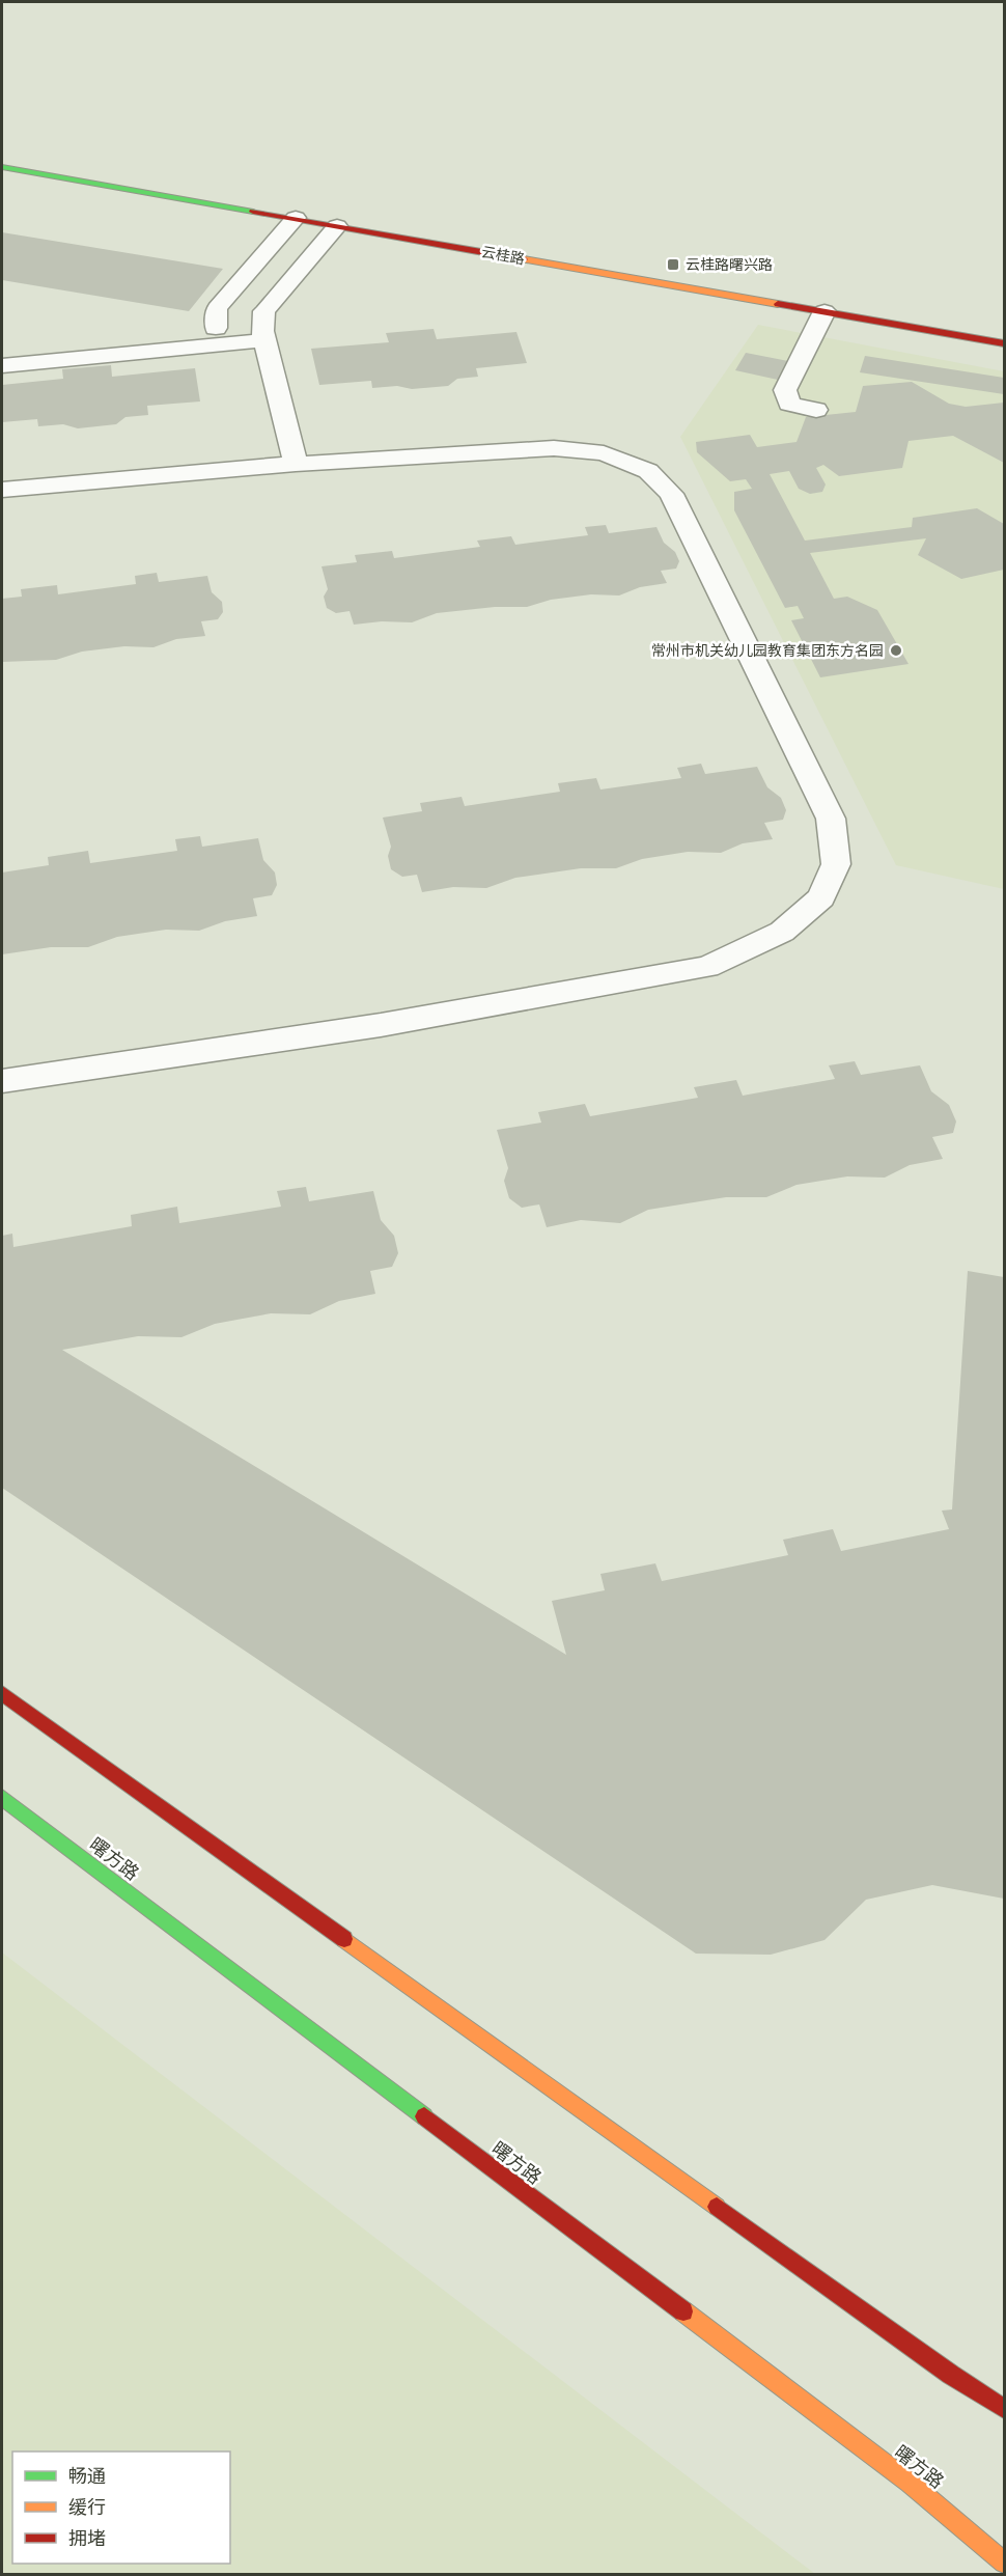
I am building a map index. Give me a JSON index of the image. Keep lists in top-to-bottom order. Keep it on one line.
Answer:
{"streets":{"street":["云桂路","曙方路"]},"places":{"transit":["云桂路曙兴路"],"other":["常州市机关幼儿园教育集团东方名园"]},"legend":["畅通","缓行","拥堵"]}
